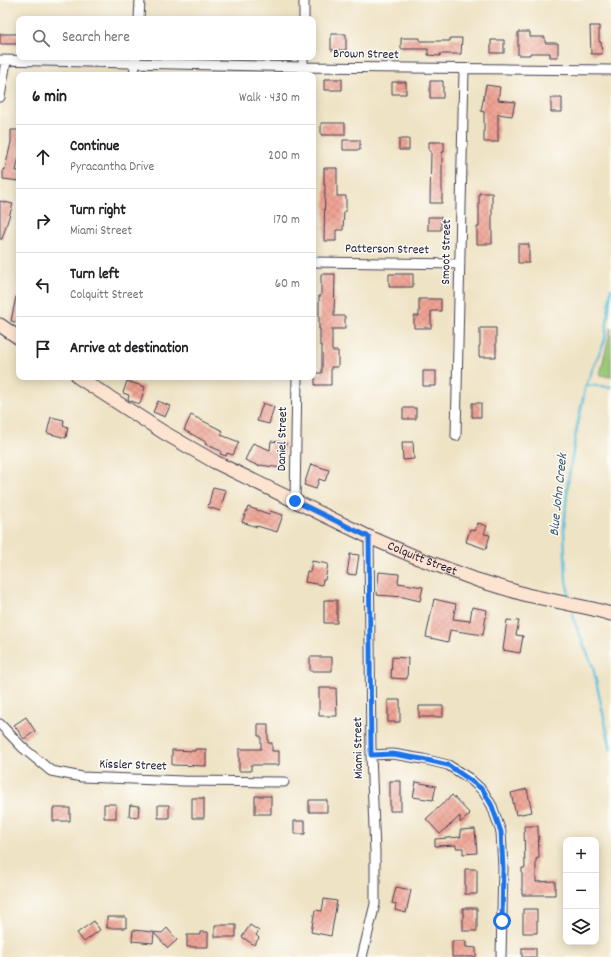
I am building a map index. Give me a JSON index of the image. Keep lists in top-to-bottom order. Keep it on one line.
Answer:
{"streets":{"street":["Brown Street","Patterson Street","Smoot Street","Daniel Street","Colquitt Street","Miami Street","Kissler Street"]},"crossings":[["Brown Street","Smoot Street"],["Patterson Street","Smoot Street"],["Daniel Street","Colquitt Street"],["Colquitt Street","Miami Street"]],"water":["Blue John Creek"],"page":{"search":"Search here","heading":["6 min","Walk · 430 m"],"list":[["Continue","Pyracantha Drive","200 m"],["Turn right","Miami Street","170 m"],["Turn left","Colquitt Street","60 m"],"Arrive at destination"],"map_buttons":["+","−"]}}
